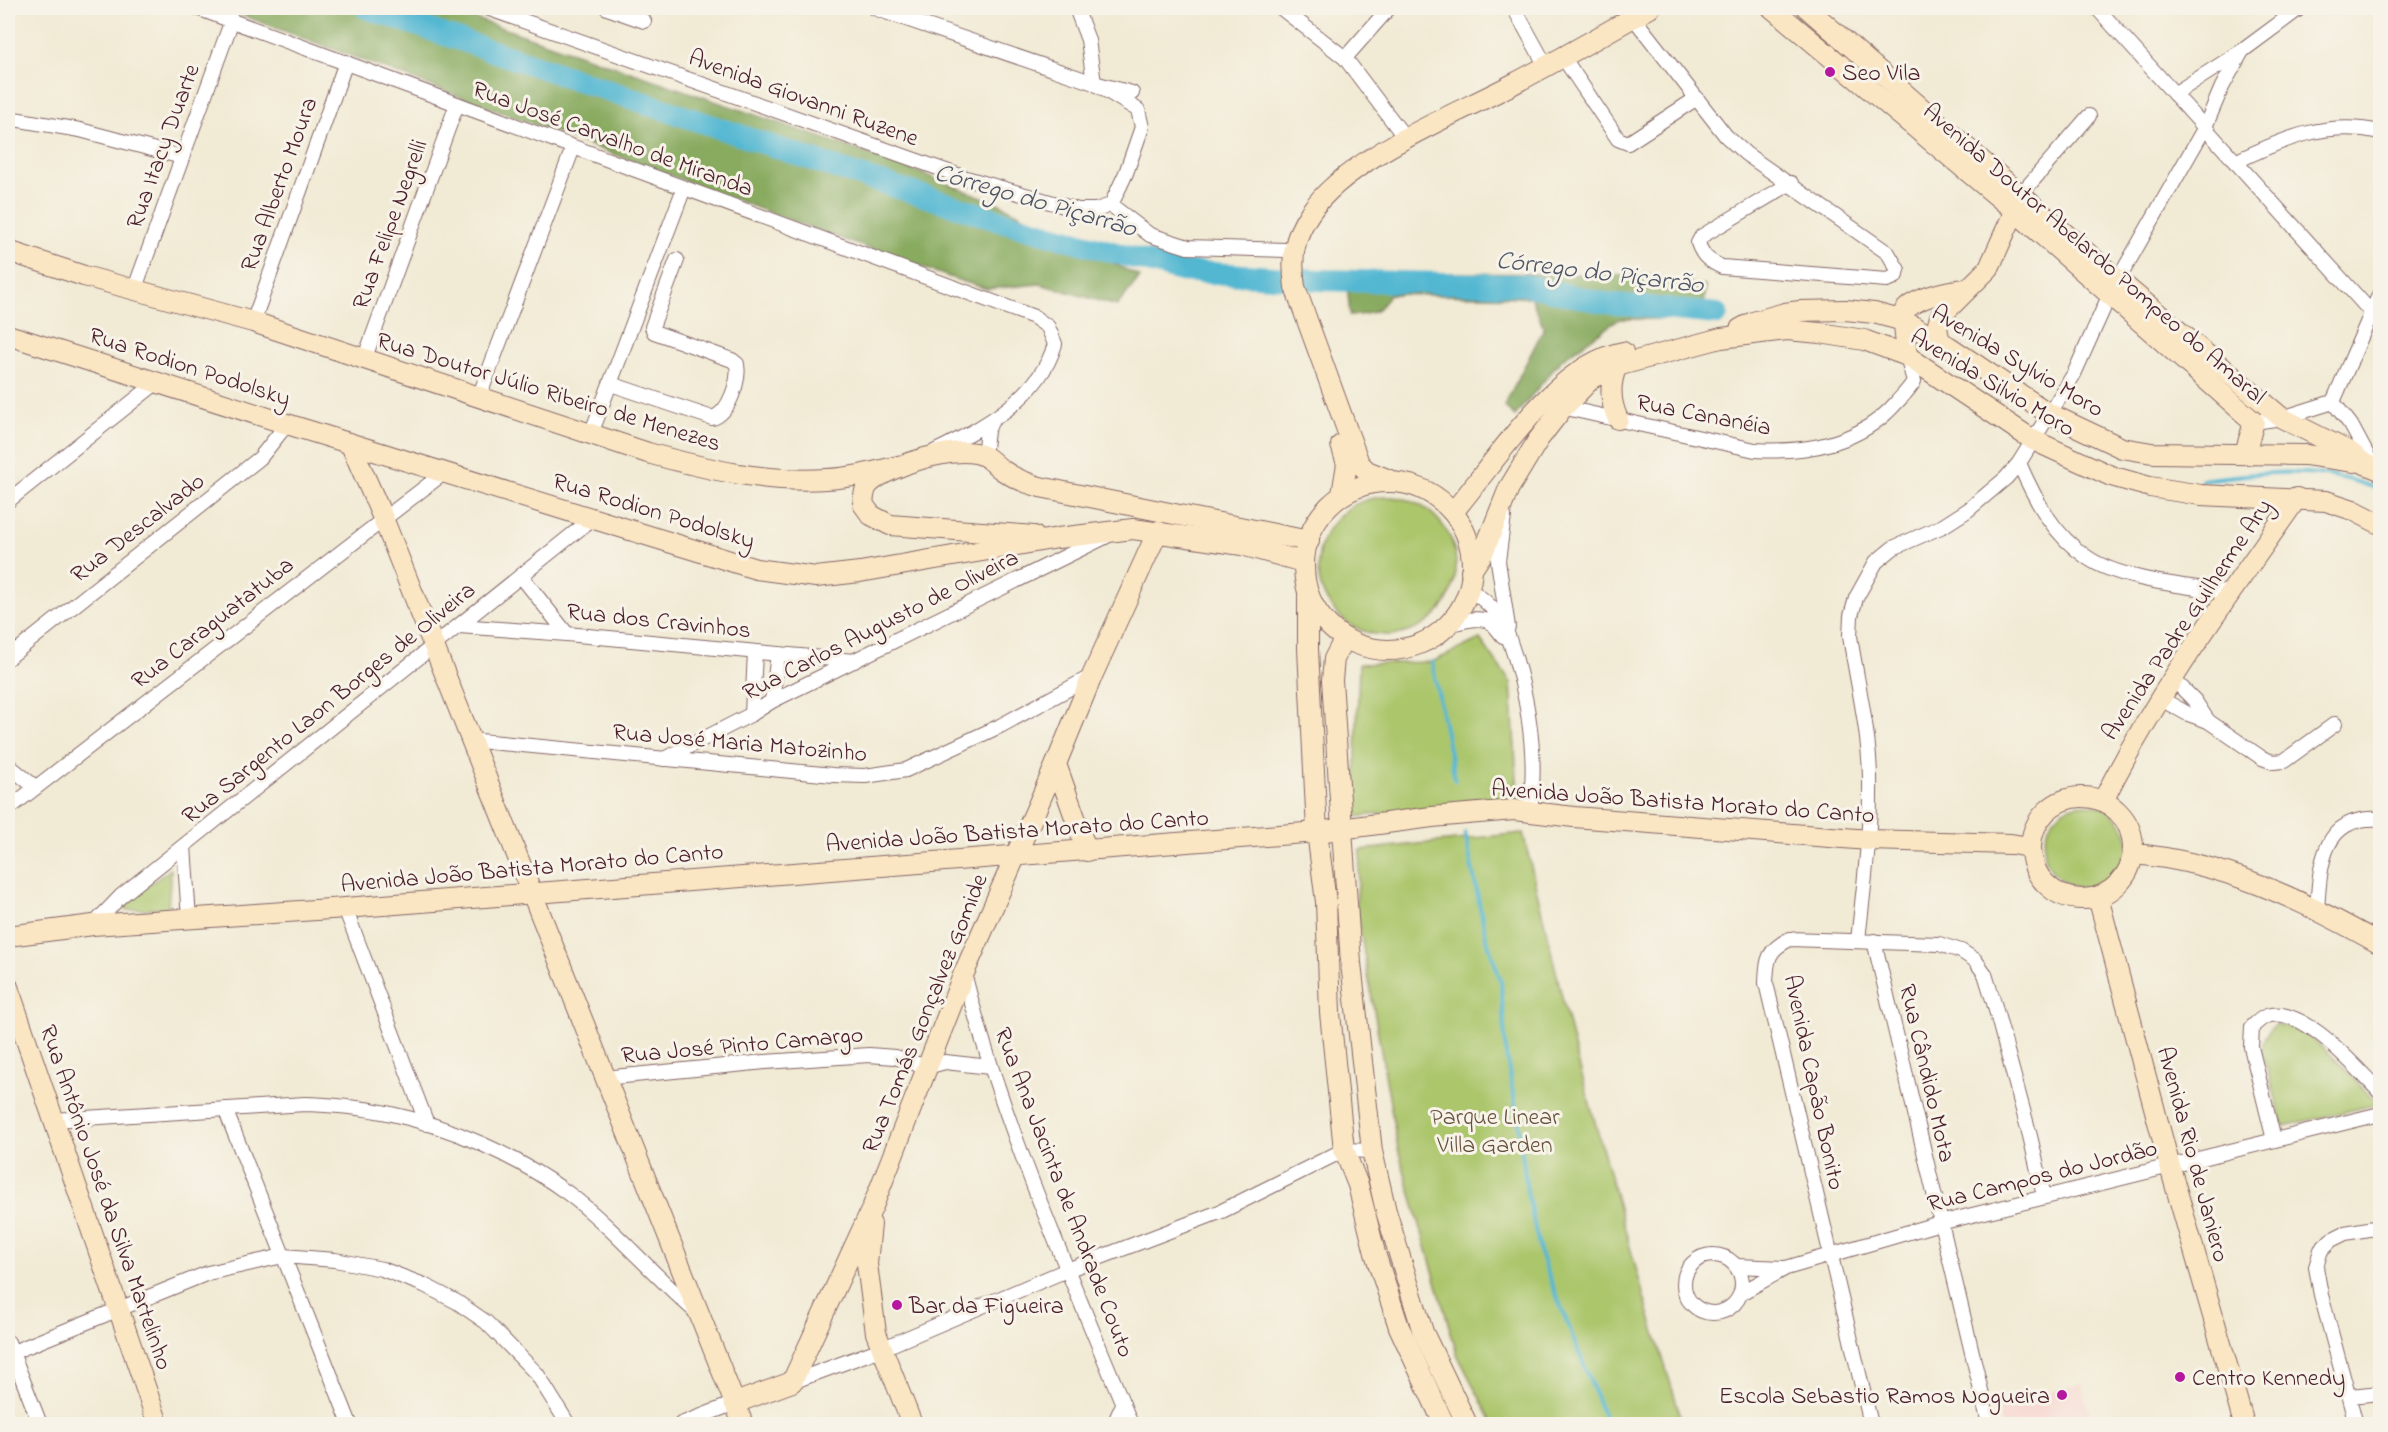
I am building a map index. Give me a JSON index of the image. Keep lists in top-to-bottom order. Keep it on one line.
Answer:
{"streets":{"street":["Avenida Giovanni Ruzene","Rua José Carvalho de Miranda","Rua Itacy Duarte","Rua Alberto Moura","Rua Felipe Negrelli","Avenida Doutor Abelardo Pompeo do Amaral","Avenida Sylvio Moro","Rua Rodion Podolsky","Avenida Silvio Moro","Rua Doutor Júlio Ribeiro de Menezes","Rua Cananéia","Rua Descalvado","Avenida Padre Guilherme Ary","Rua dos Cravinhos","Rua Caraguatatuba","Rua Carlos Augusto de Oliveira","Rua Sargento Laon Borges de Oliveira","Rua José Maria Matozinho","Avenida João Batista Morato do Canto","Rua Tomás Gonçalvez Gomide","Rua José Pinto Camargo","Rua Cândido Mota","Avenida Capão Bonito","Avenida Rio de Janiero","Rua Campos do Jordão","Rua Ana Jacinta de Andrade Couto","Rua Antônio José da Silva Martelinho"]},"crossings":[["Rua José Carvalho de Miranda","Rua Itacy Duarte"],["Rua José Carvalho de Miranda","Rua Alberto Moura"],["Rua José Carvalho de Miranda","Rua Felipe Negrelli"],["Rua José Carvalho de Miranda","Rua Doutor Júlio Ribeiro de Menezes"],["Rua Itacy Duarte","Rua Doutor Júlio Ribeiro de Menezes"],["Rua Alberto Moura","Rua Doutor Júlio Ribeiro de Menezes"],["Rua Felipe Negrelli","Rua Doutor Júlio Ribeiro de Menezes"],["Avenida Doutor Abelardo Pompeo do Amaral","Avenida Sylvio Moro"],["Avenida Sylvio Moro","Avenida Silvio Moro"],["Rua Rodion Podolsky","Avenida Silvio Moro"],["Rua Rodion Podolsky","Rua Descalvado"],["Rua Rodion Podolsky","Rua Caraguatatuba"],["Rua Rodion Podolsky","Rua Carlos Augusto de Oliveira"],["Rua Rodion Podolsky","Rua Sargento Laon Borges de Oliveira"],["Rua Rodion Podolsky","Rua Tomás Gonçalvez Gomide"],["Avenida Silvio Moro","Rua Cananéia"],["Avenida Silvio Moro","Avenida Padre Guilherme Ary"],["Avenida Padre Guilherme Ary","Avenida João Batista Morato do Canto"],["Avenida Padre Guilherme Ary","Avenida Rio de Janiero"],["Rua dos Cravinhos","Rua Carlos Augusto de Oliveira"],["Rua dos Cravinhos","Rua Sargento Laon Borges de Oliveira"],["Rua Carlos Augusto de Oliveira","Rua José Maria Matozinho"],["Rua Sargento Laon Borges de Oliveira","Avenida João Batista Morato do Canto"],["Rua José Maria Matozinho","Rua Tomás Gonçalvez Gomide"],["Avenida João Batista Morato do Canto","Rua Tomás Gonçalvez Gomide"],["Avenida João Batista Morato do Canto","Avenida Rio de Janiero"],["Rua Tomás Gonçalvez Gomide","Rua José Pinto Camargo"],["Rua Tomás Gonçalvez Gomide","Rua Ana Jacinta de Andrade Couto"],["Rua José Pinto Camargo","Rua Ana Jacinta de Andrade Couto"],["Rua Cândido Mota","Avenida Capão Bonito"],["Rua Cândido Mota","Rua Campos do Jordão"],["Avenida Capão Bonito","Rua Campos do Jordão"],["Avenida Rio de Janiero","Rua Campos do Jordão"]],"water":["Córrego do Piçarrão"],"parks":["Parque Linear Villa Garden"],"places":["Seo Vila","Bar da Figueira","Centro Kennedy","Escola Sebastio Ramos Nogueira"]}
